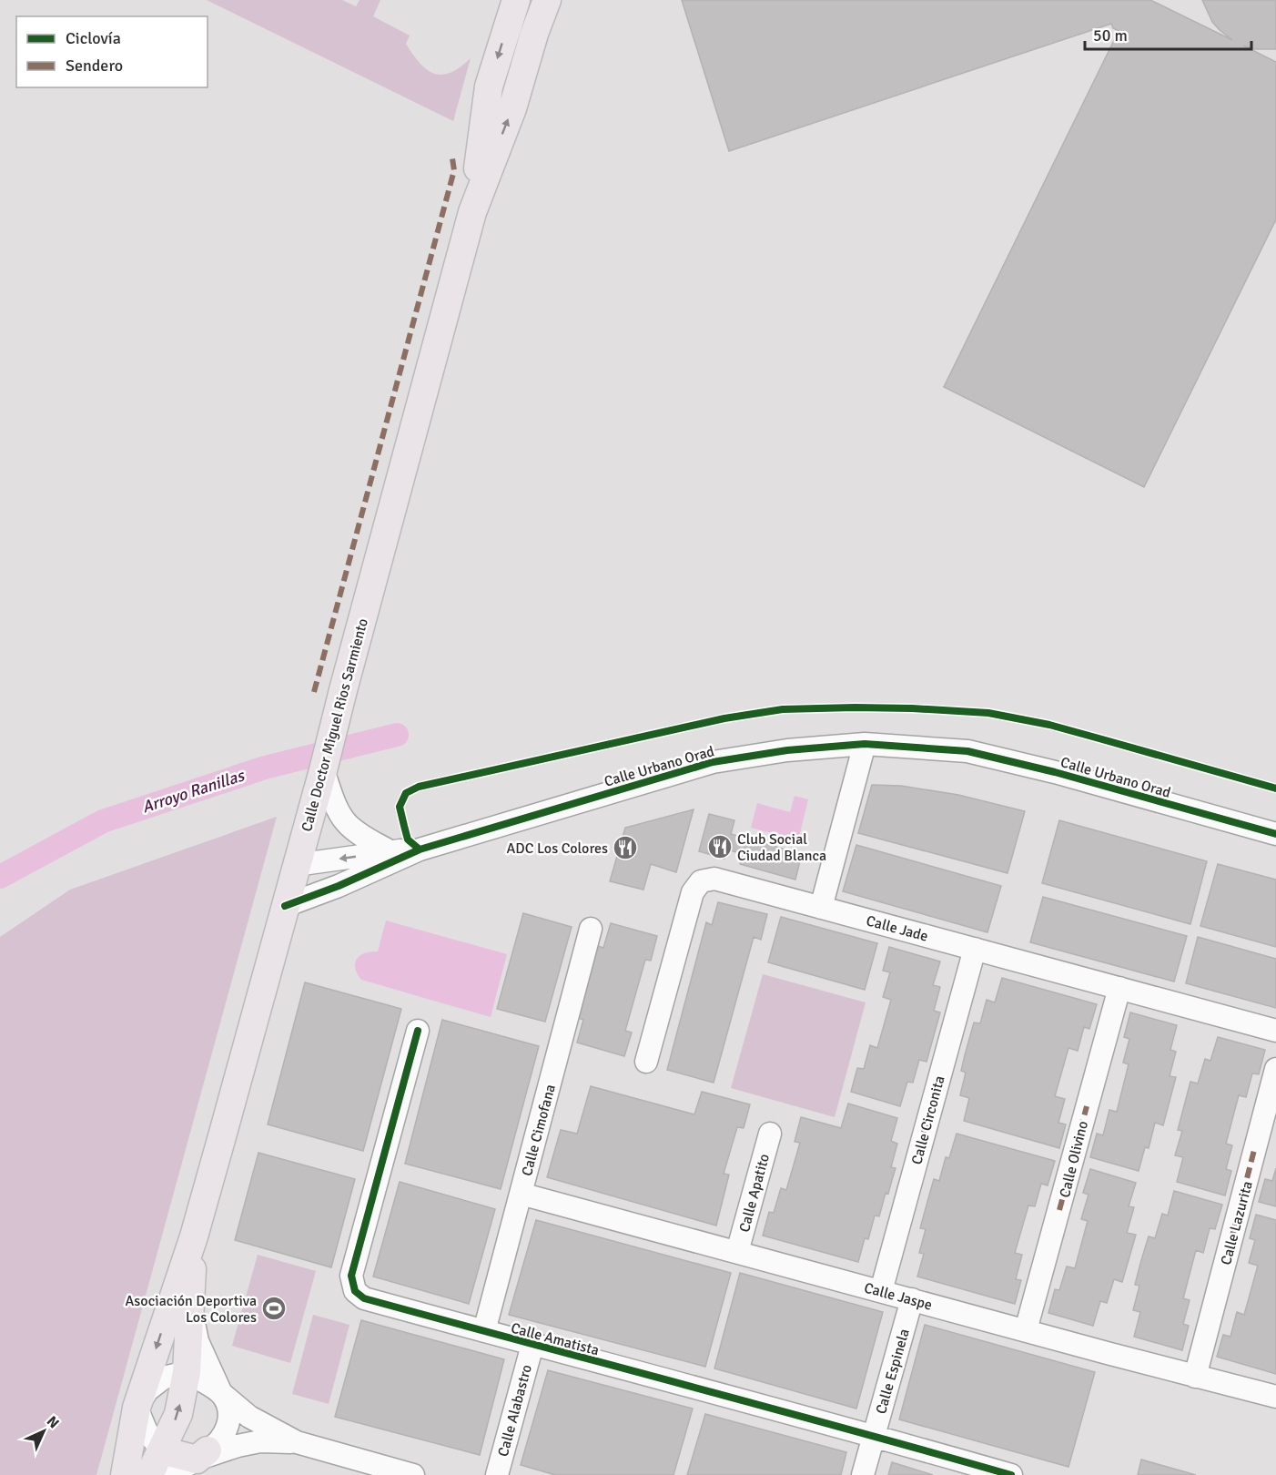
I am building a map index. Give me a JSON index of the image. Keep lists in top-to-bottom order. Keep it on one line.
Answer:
{"streets":{"main road":["Calle Doctor Miguel Rios Sarmiento"],"street":["Calle Urbano Orad","Calle Jade","Calle Circonita","Calle Cimofana","Calle Olivino","Calle Apatito","Calle Lazurita","Calle Jaspe","Calle Amatista","Calle Espinela","Calle Alabastro"]},"crossings":[["Calle Doctor Miguel Rios Sarmiento","Calle Urbano Orad"],["Calle Jade","Calle Circonita"],["Calle Jade","Calle Olivino"],["Calle Circonita","Calle Jaspe"],["Calle Cimofana","Calle Jaspe"],["Calle Cimofana","Calle Amatista"],["Calle Olivino","Calle Jaspe"],["Calle Apatito","Calle Jaspe"],["Calle Lazurita","Calle Jaspe"],["Calle Jaspe","Calle Espinela"],["Calle Amatista","Calle Espinela"],["Calle Amatista","Calle Alabastro"]],"water":["Arroyo Ranillas"],"places":{"restaurant":["Club Social Ciudad Blanca","ADC Los Colores"],"sports":["Asociación Deportiva Los Colores"]},"legend":["Ciclovía","Sendero"],"scale_bar":"50 m","north":"top right"}
